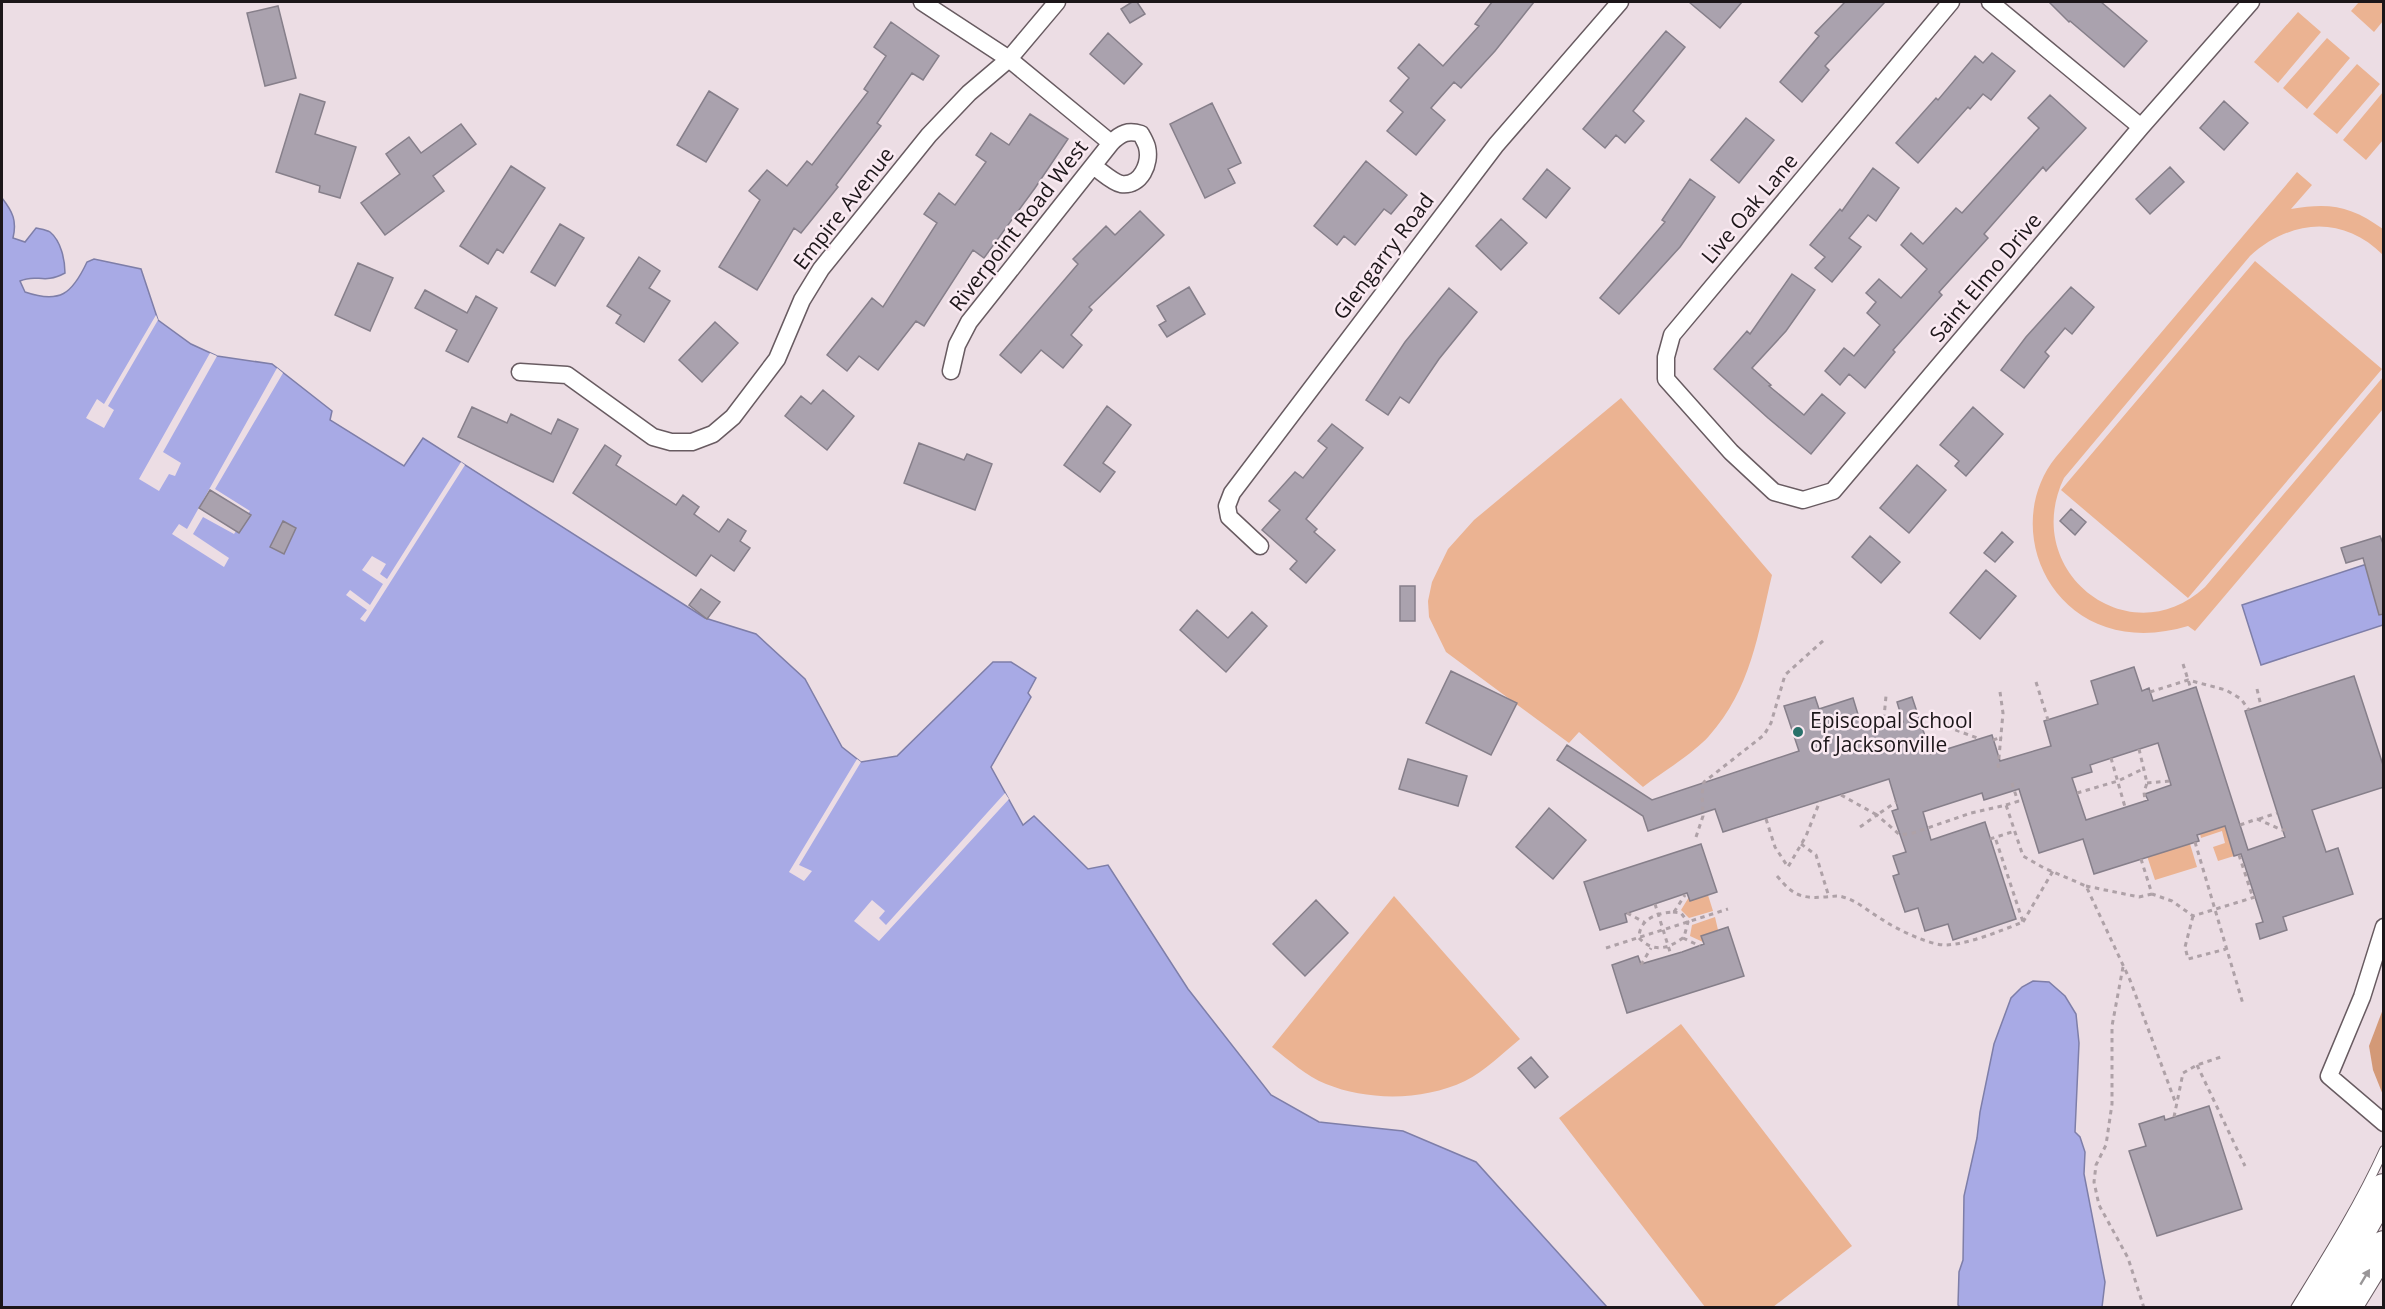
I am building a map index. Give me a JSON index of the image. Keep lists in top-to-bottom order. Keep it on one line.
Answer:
{"streets":{"street":["Empire Avenue","Live Oak Lane","Riverpoint Road West","Glengarry Road","Saint Elmo Drive"]},"crossings":[["Live Oak Lane","Saint Elmo Drive"]],"places":["Episcopal School of Jacksonville"]}
